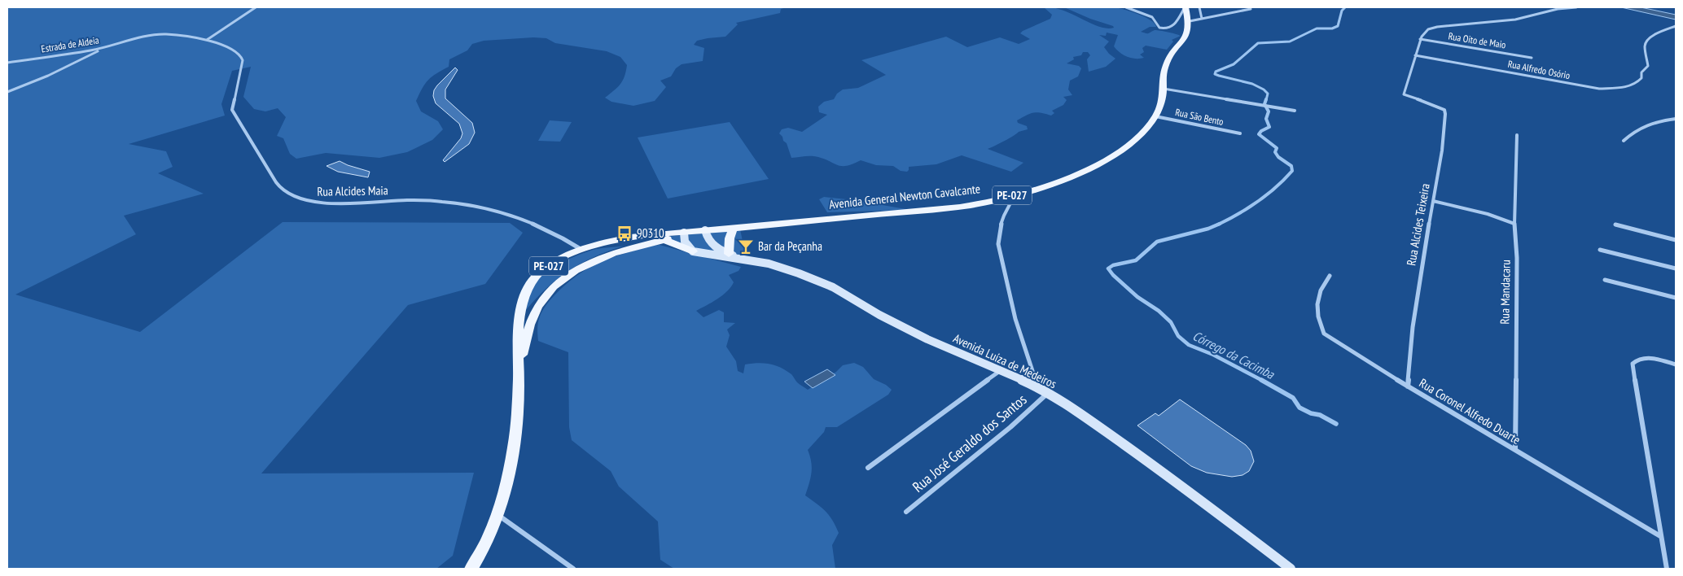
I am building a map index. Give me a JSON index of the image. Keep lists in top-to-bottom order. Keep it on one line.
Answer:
{"streets":{"main road":["PE-027","Avenida General Newton Cavalcante"],"street":["Rua Oito de Maio","Estrada de Aldeia","Rua Alfredo Osório","Rua São Bento","Rua Alcides Maia","Rua Alcides Teixeira","Rua Mandacaru","Avenida Luíza de Medeiros","Rua Coronel Alfredo Duarte","Rua José Geraldo dos Santos"]},"crossings":[["Estrada de Aldeia","Rua Alcides Maia"],["Rua Alfredo Osório","Rua Alcides Teixeira"],["Rua São Bento","Avenida General Newton Cavalcante"],["Rua Alcides Maia","Avenida General Newton Cavalcante"],["Rua Alcides Teixeira","Rua Coronel Alfredo Duarte"],["Rua Mandacaru","Rua Coronel Alfredo Duarte"],["Avenida Luíza de Medeiros","Rua José Geraldo dos Santos"]],"water":["Córrego da Cacimba"],"places":{"bus stop":["90310"],"bar":["Bar da Peçanha"]}}
